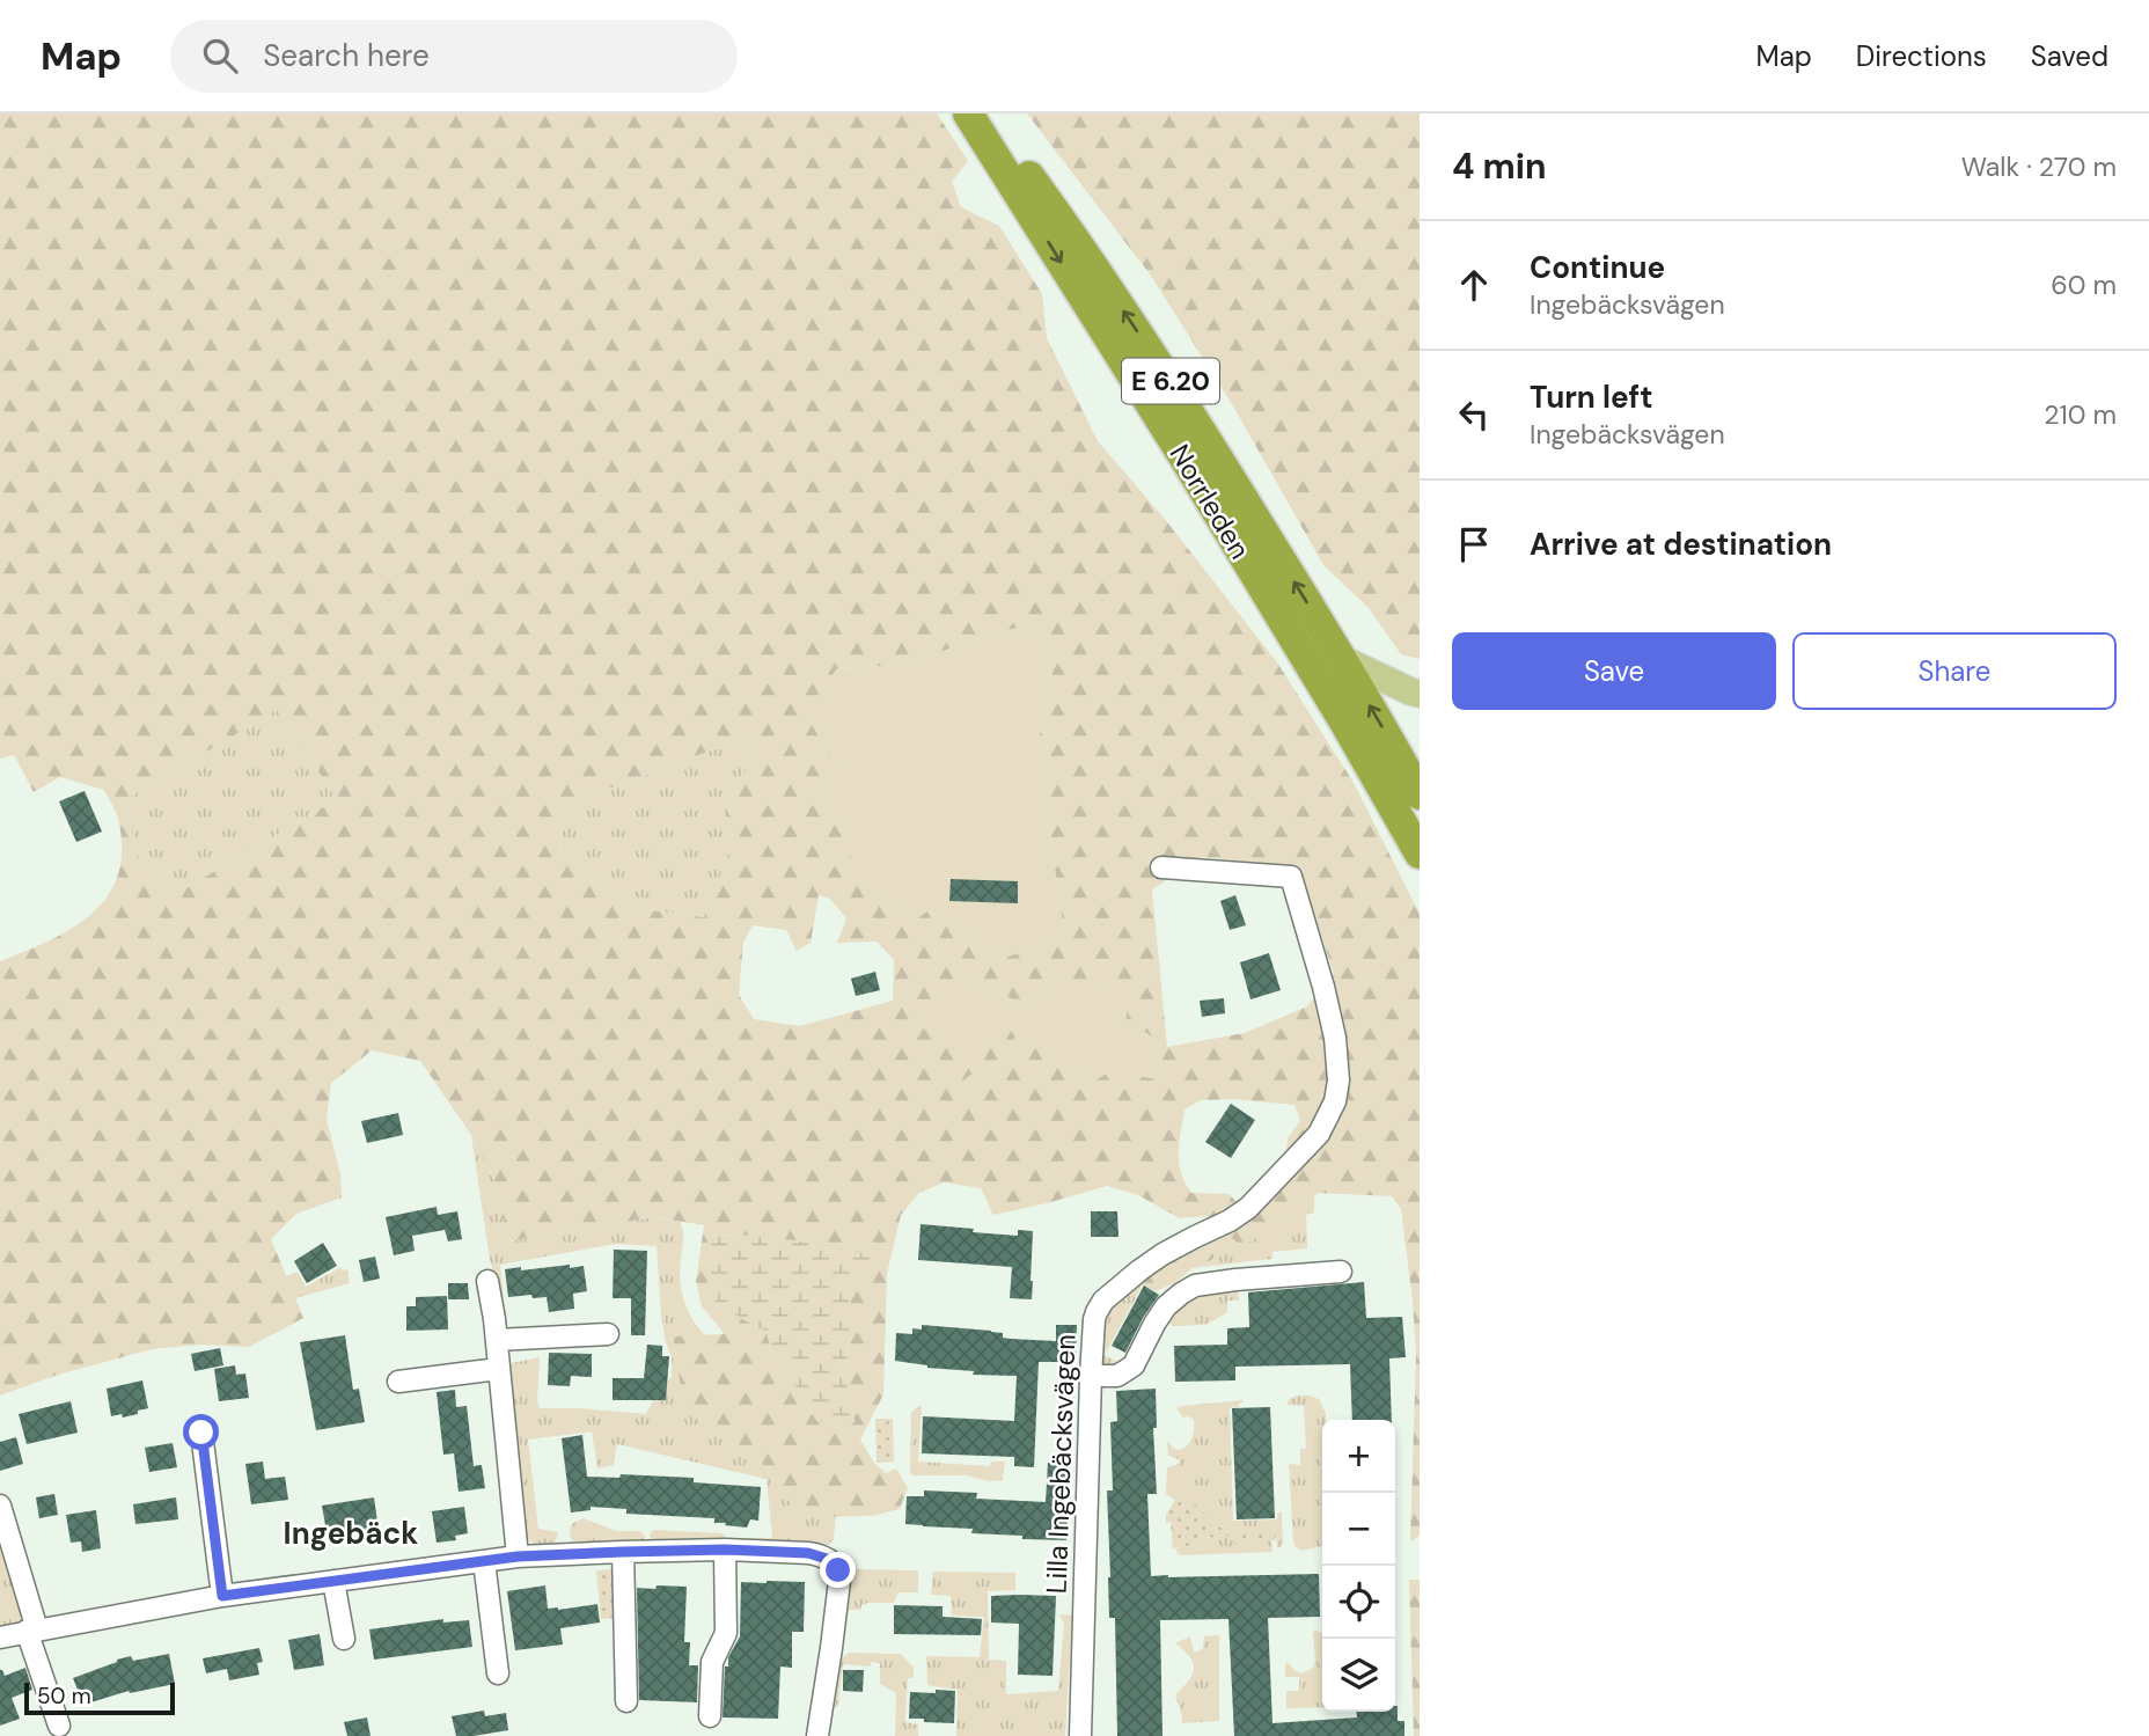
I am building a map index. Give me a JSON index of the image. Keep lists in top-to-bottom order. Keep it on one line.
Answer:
{"streets":{"highway":["E 6.20","Norrleden"],"street":["Lilla Ingebäcksvägen"]},"districts":["Ingebäck"],"scale_bar":"50 m","page":{"header":"Map","search":"Search here","nav":["Map","Directions","Saved"],"heading":["4 min","Walk · 270 m"],"list":[["Continue","Ingebäcksvägen","60 m"],["Turn left","Ingebäcksvägen","210 m"],"Arrive at destination"],"buttons":["Save","Share"],"map_buttons":["+","−"],"scale":"50 m"}}
